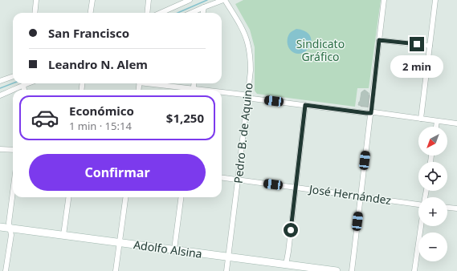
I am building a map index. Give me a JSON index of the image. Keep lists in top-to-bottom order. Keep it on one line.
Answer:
{"streets":{"street":["Pedro B. de Aquino","José Hernández","Adolfo Alsina"]},"crossings":[["Pedro B. de Aquino","José Hernández"],["Pedro B. de Aquino","Adolfo Alsina"]],"parks":["Sindicato Gráfico"],"north":"bottom left","page":{"banner":["San Francisco","Leandro N. Alem"],"bubble":"2 min","list":[{"name":"Económico","note":"1 min · 15:14","value":"$1,250"}],"map_buttons":["+","−"],"buttons":"Confirmar"}}
